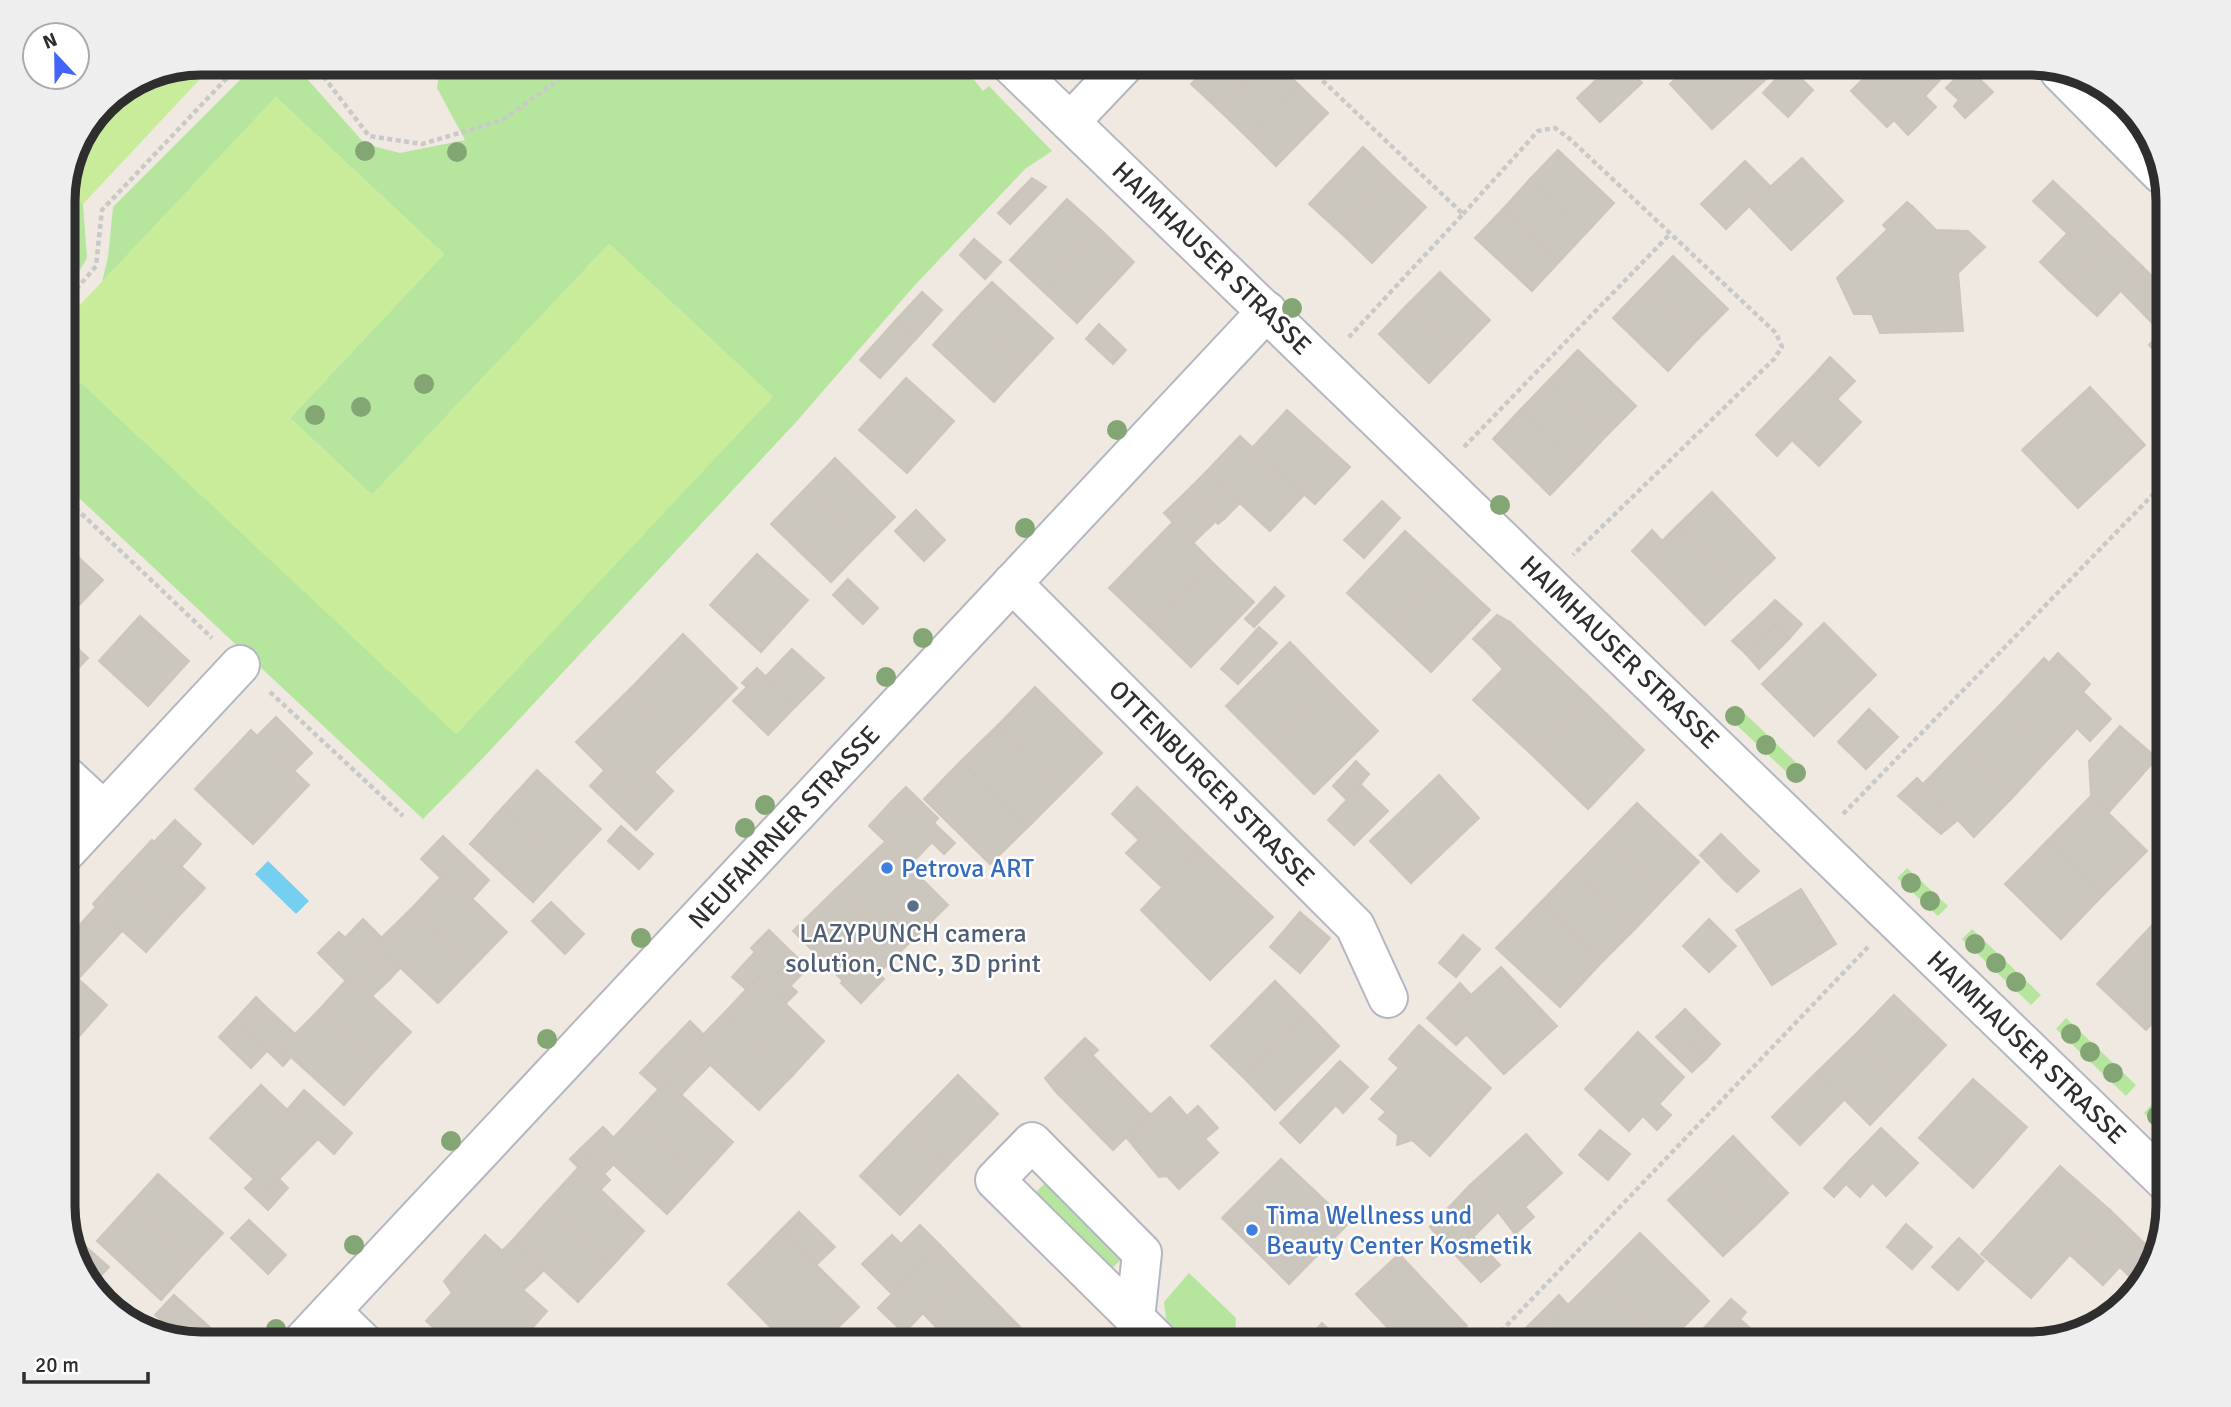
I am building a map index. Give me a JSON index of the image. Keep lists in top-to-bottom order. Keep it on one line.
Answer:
{"streets":{"street":["HAIMHAUSER STRASSE","OTTENBURGER STRASSE","NEUFAHRNER STRASSE"]},"crossings":[["HAIMHAUSER STRASSE","NEUFAHRNER STRASSE"],["OTTENBURGER STRASSE","NEUFAHRNER STRASSE"]],"places":["Petrova ART","LAZYPUNCH camera solution, CNC, 3D print","Tima Wellness und Beauty Center Kosmetik"],"scale_bar":"20 m","north":"top"}
